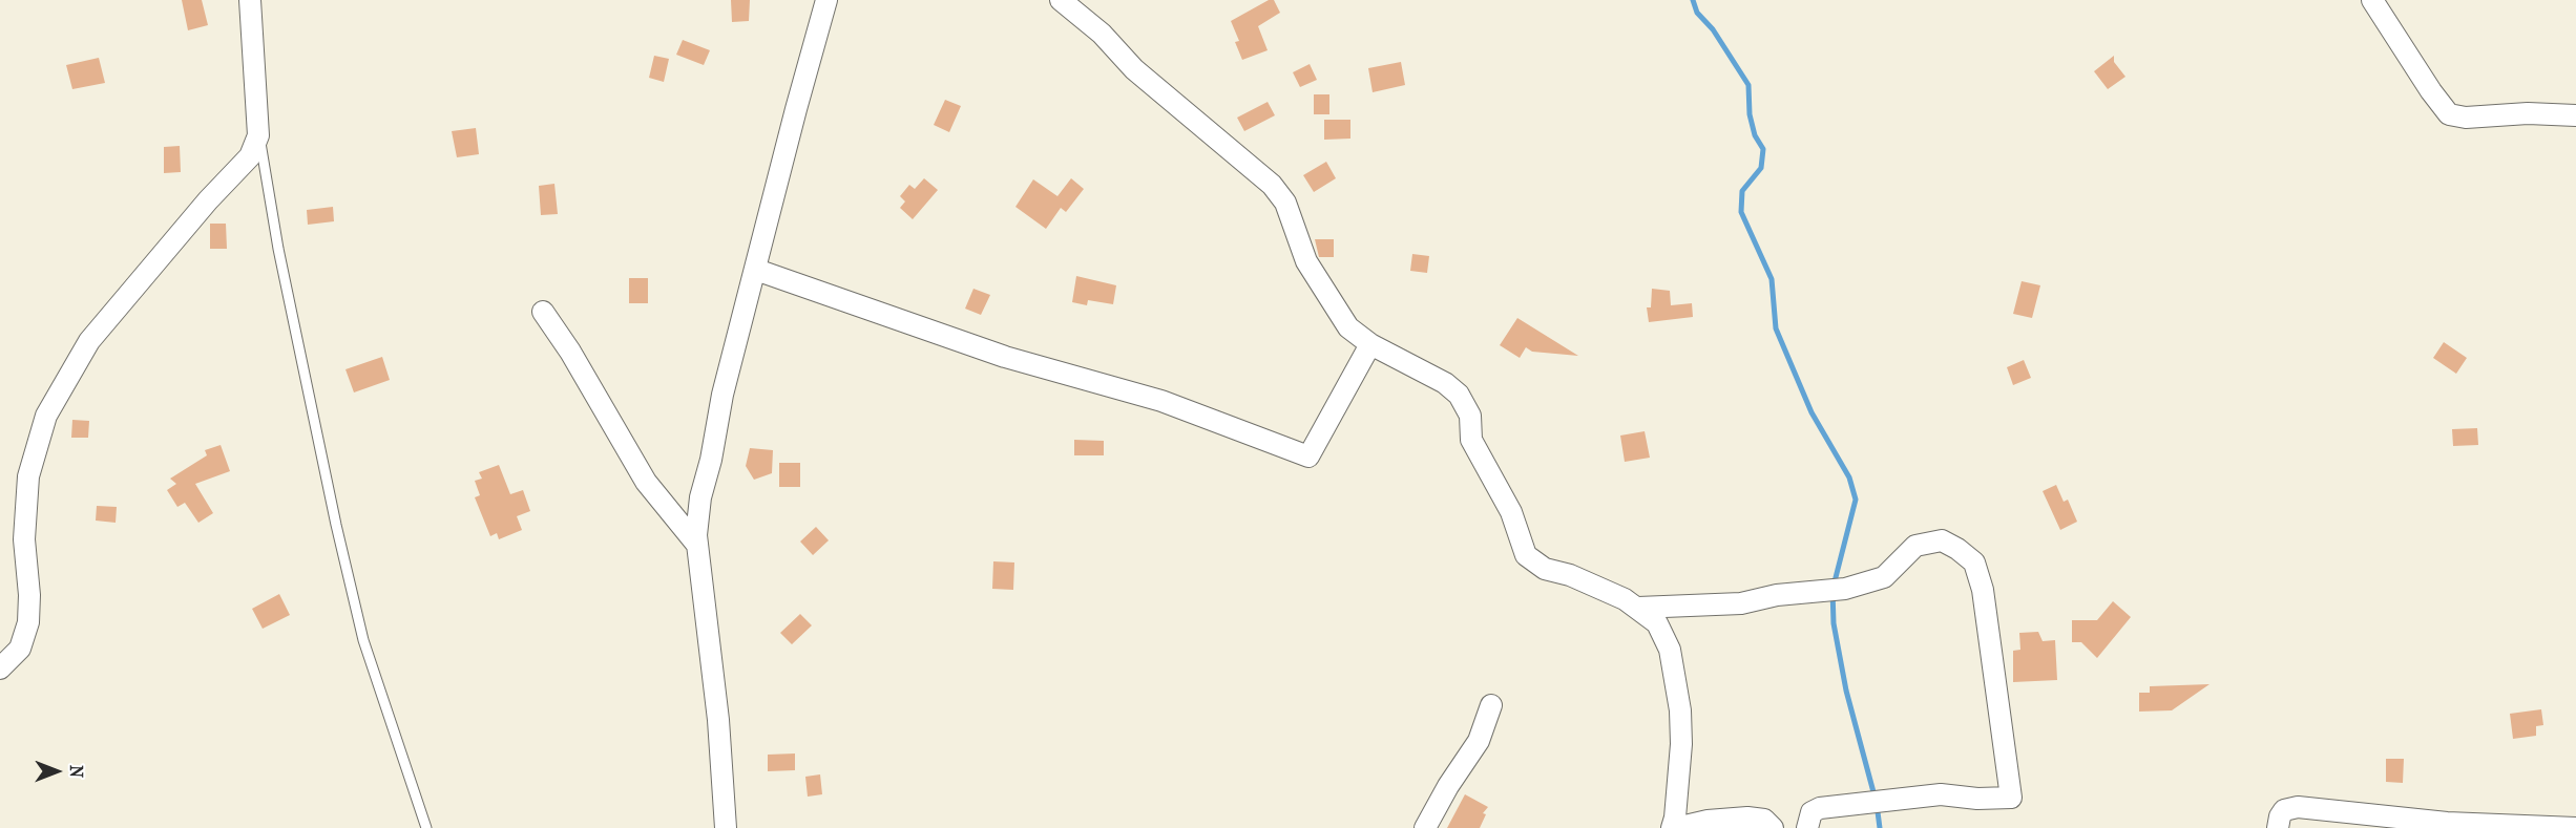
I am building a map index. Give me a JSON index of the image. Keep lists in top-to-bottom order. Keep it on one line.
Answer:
{"north":"right"}
